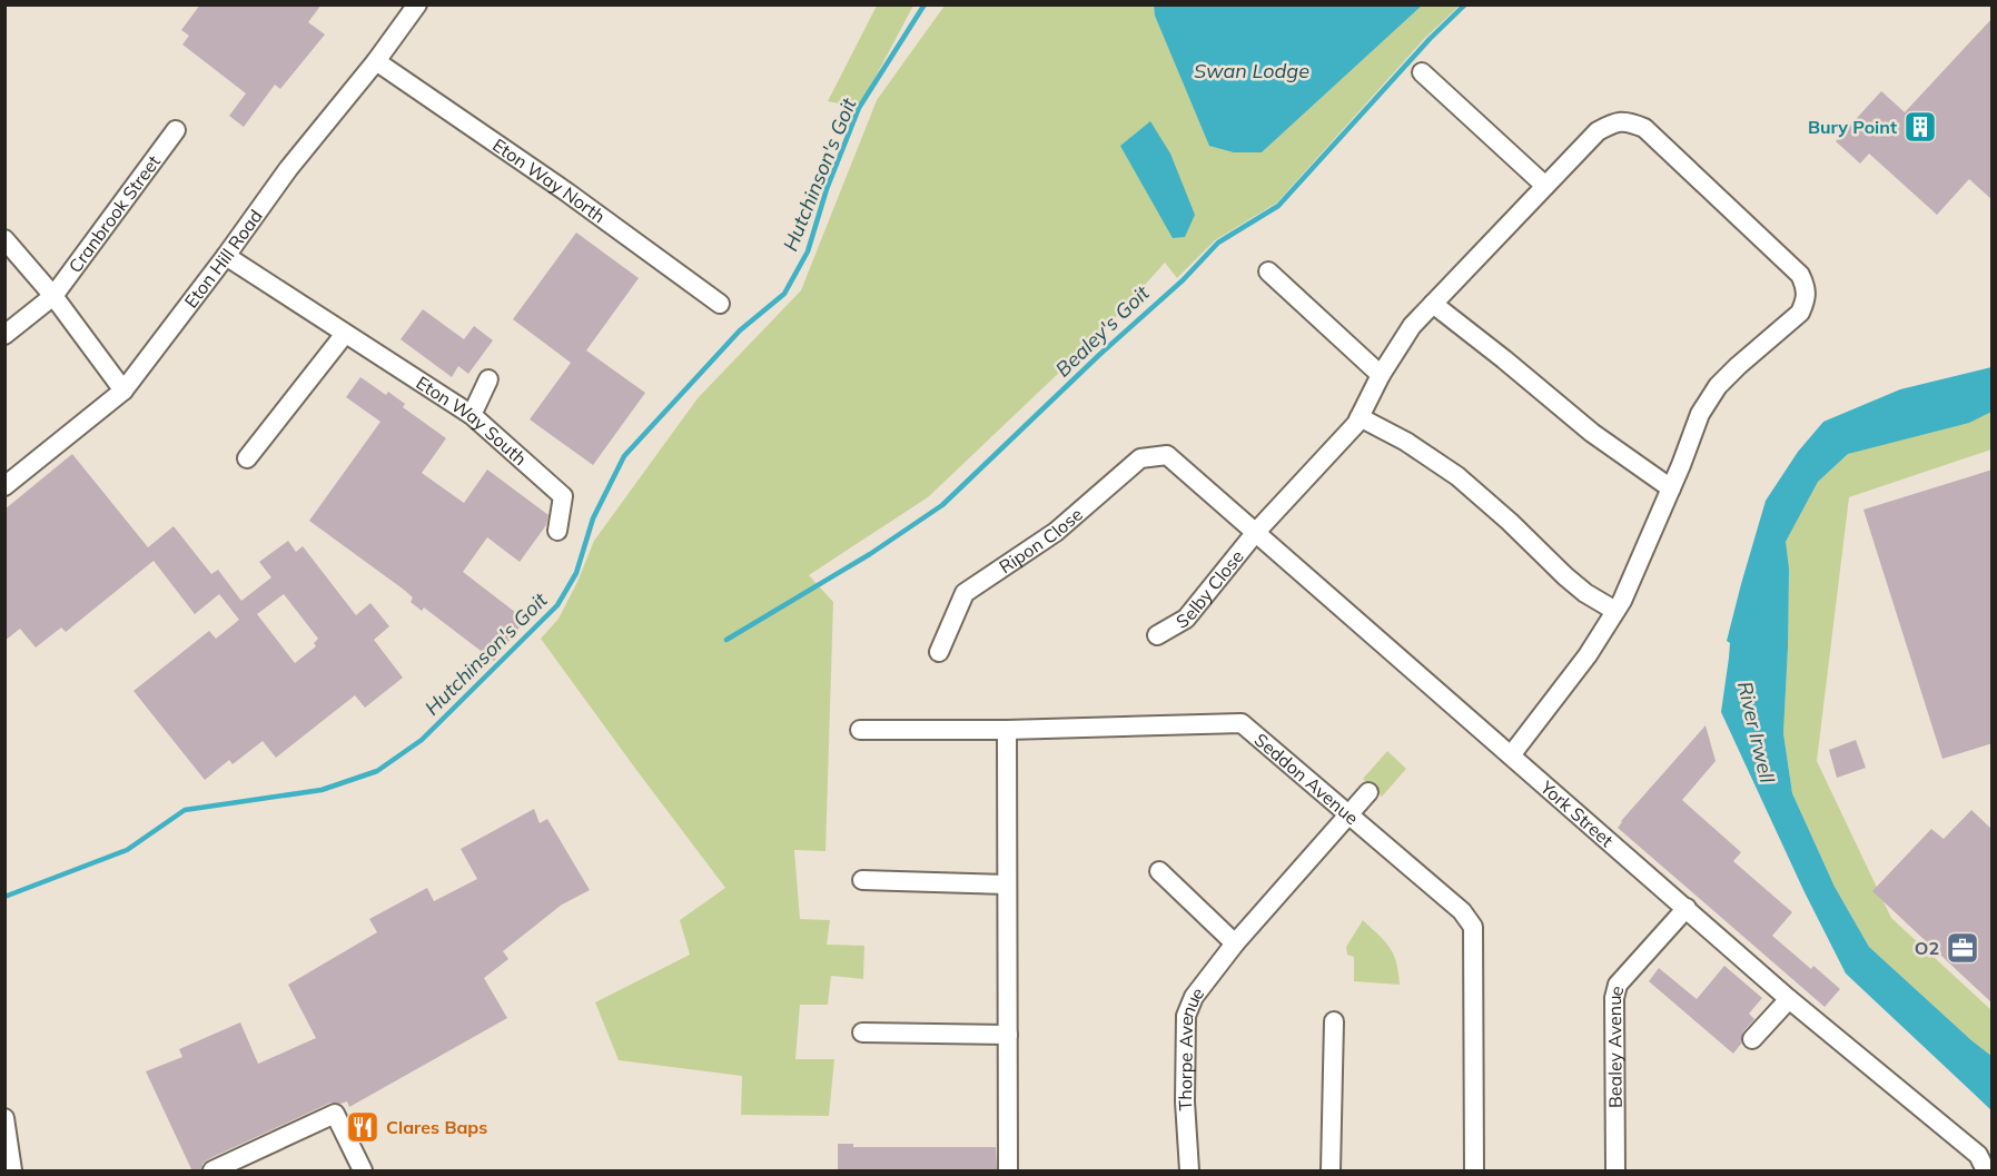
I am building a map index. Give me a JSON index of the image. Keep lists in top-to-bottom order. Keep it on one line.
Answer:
{"streets":{"street":["Eton Way North","Cranbrook Street","Eton Hill Road","Eton Way South","Ripon Close","Selby Close","Seddon Avenue","York Street","Bealey Avenue","Thorpe Avenue"]},"crossings":[["Eton Way North","Eton Hill Road"],["Eton Hill Road","Eton Way South"],["Ripon Close","York Street"],["Selby Close","York Street"],["Seddon Avenue","Thorpe Avenue"],["York Street","Bealey Avenue"]],"water":["Swan Lodge","Hutchinson's Goit","Bealey's Goit","River Irwell"],"places":{"building":["Bury Point"],"office":["O2"],"restaurant":["Clares Baps"]}}
